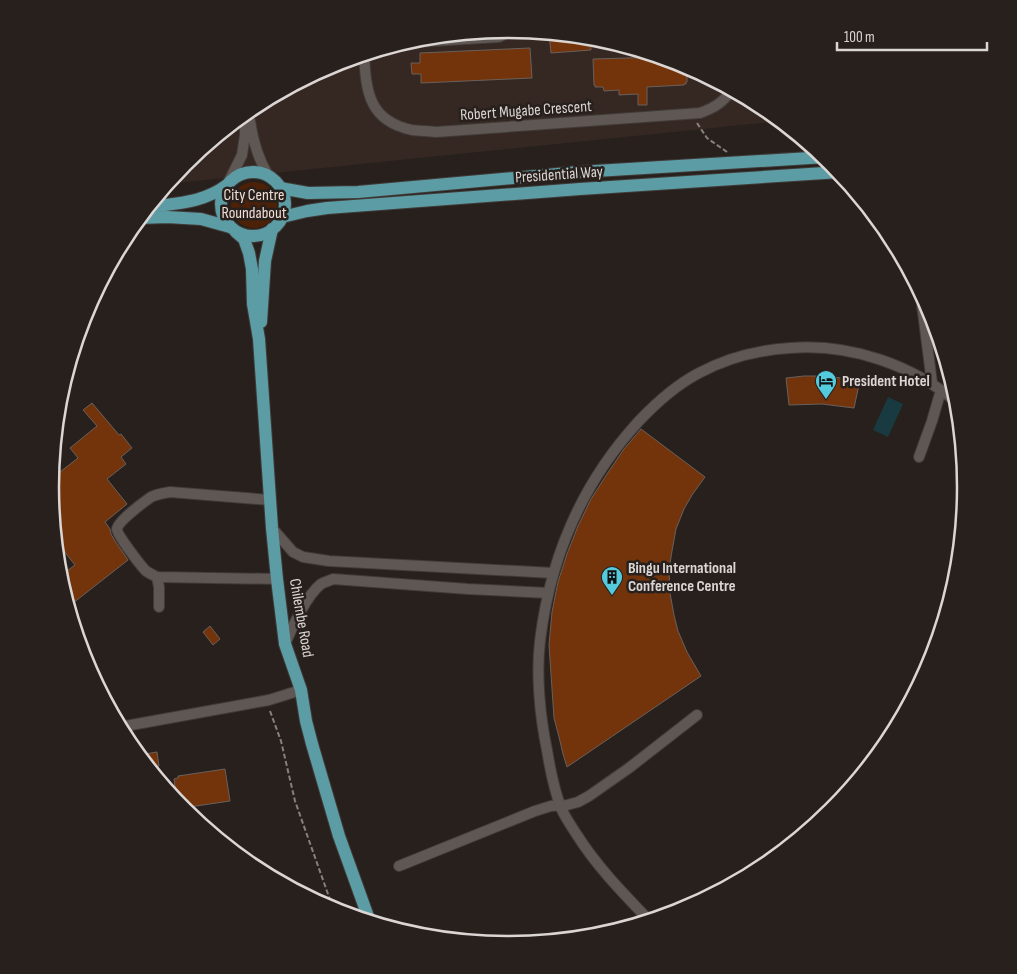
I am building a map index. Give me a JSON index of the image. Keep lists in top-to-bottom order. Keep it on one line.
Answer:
{"streets":{"main road":["Presidential Way","Chilembe Road"],"street":["Robert Mugabe Crescent"]},"parks":["City Centre Roundabout"],"places":{"hotel":["President Hotel"],"building":["Bingu International Conference Centre"]},"scale_bar":"100 m"}
